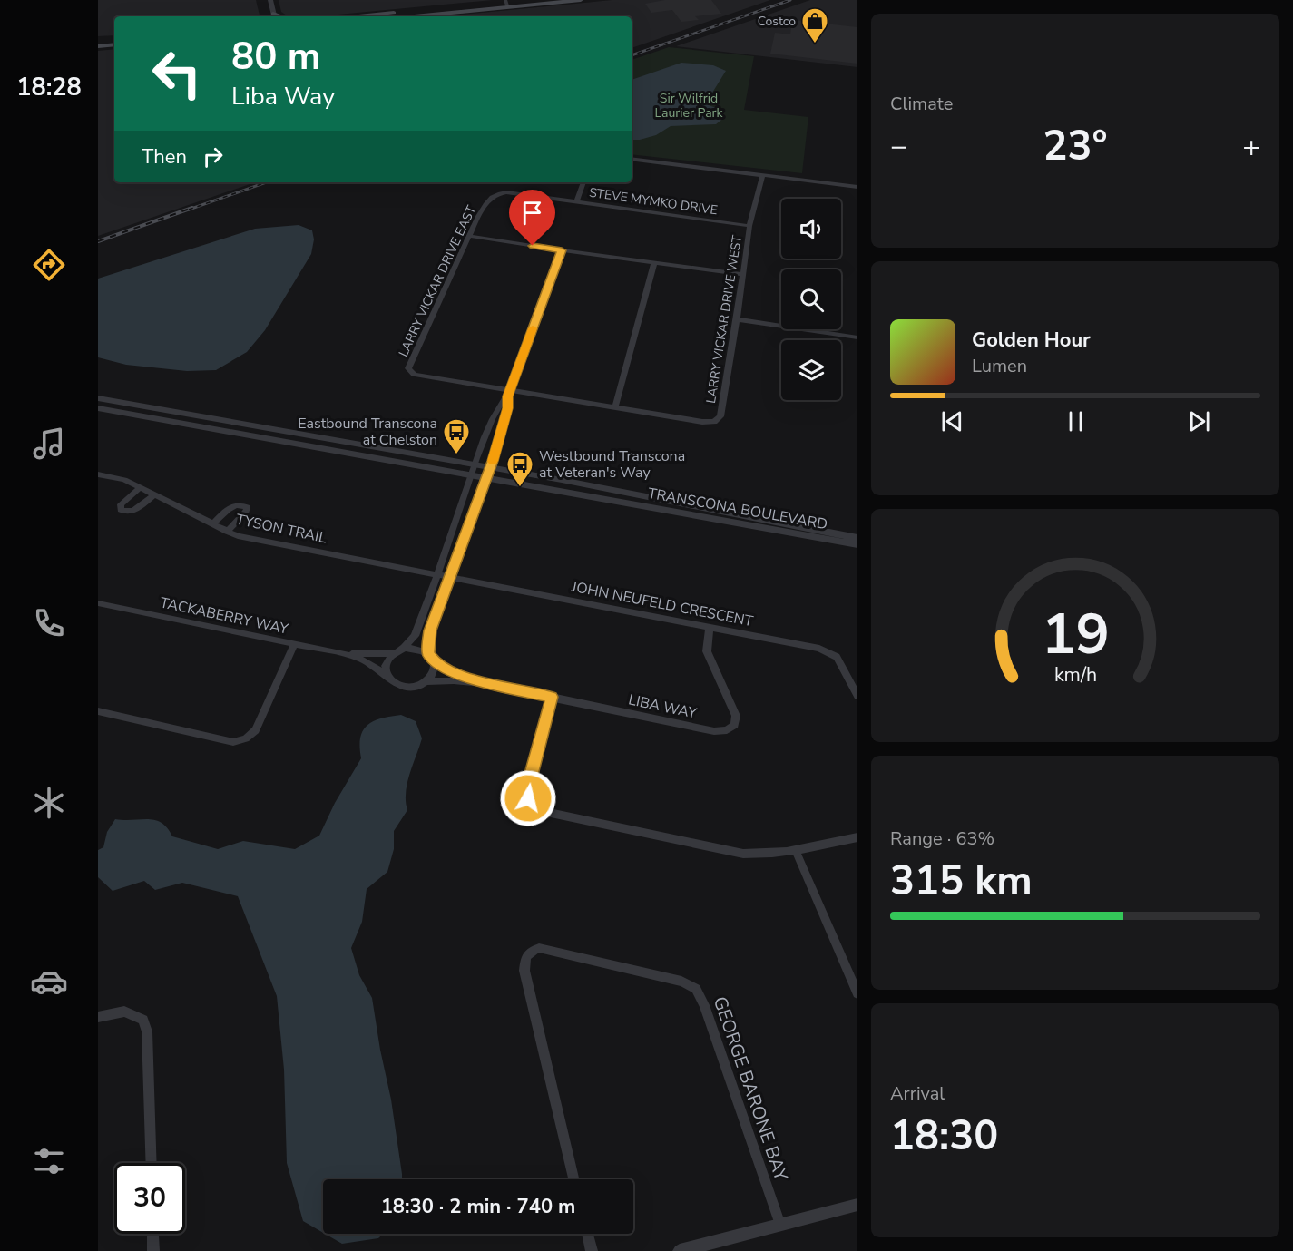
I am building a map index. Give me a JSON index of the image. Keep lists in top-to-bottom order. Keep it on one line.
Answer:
{"streets":{"street":["STEVE MYMKO DRIVE","LARRY VICKAR DRIVE EAST","LARRY VICKAR DRIVE WEST","TRANSCONA BOULEVARD","TYSON TRAIL","JOHN NEUFELD CRESCENT","TACKABERRY WAY","LIBA WAY","GEORGE BARONE BAY"]},"crossings":[["STEVE MYMKO DRIVE","LARRY VICKAR DRIVE EAST"],["STEVE MYMKO DRIVE","LARRY VICKAR DRIVE WEST"],["LARRY VICKAR DRIVE EAST","LARRY VICKAR DRIVE WEST"],["TYSON TRAIL","JOHN NEUFELD CRESCENT"],["JOHN NEUFELD CRESCENT","LIBA WAY"]],"parks":["Sir Wilfrid Laurier Park"],"places":{"shop":["Costco"],"bus stop":["Eastbound Transcona at Chelston","Westbound Transcona at Veteran's Way"]},"page":{"tabs":"18:28","tile":["Climate",["Range · 63%","315 km"],["Arrival","18:30"]],"turn":["80 m","Liba Way"],"heat":["−","23°","+"],"then":"Then","song":["Golden Hour","Lumen"],"limit":"30","trip":"18:30 · 2 min · 740 m","gauge":["19","km/h"]}}
